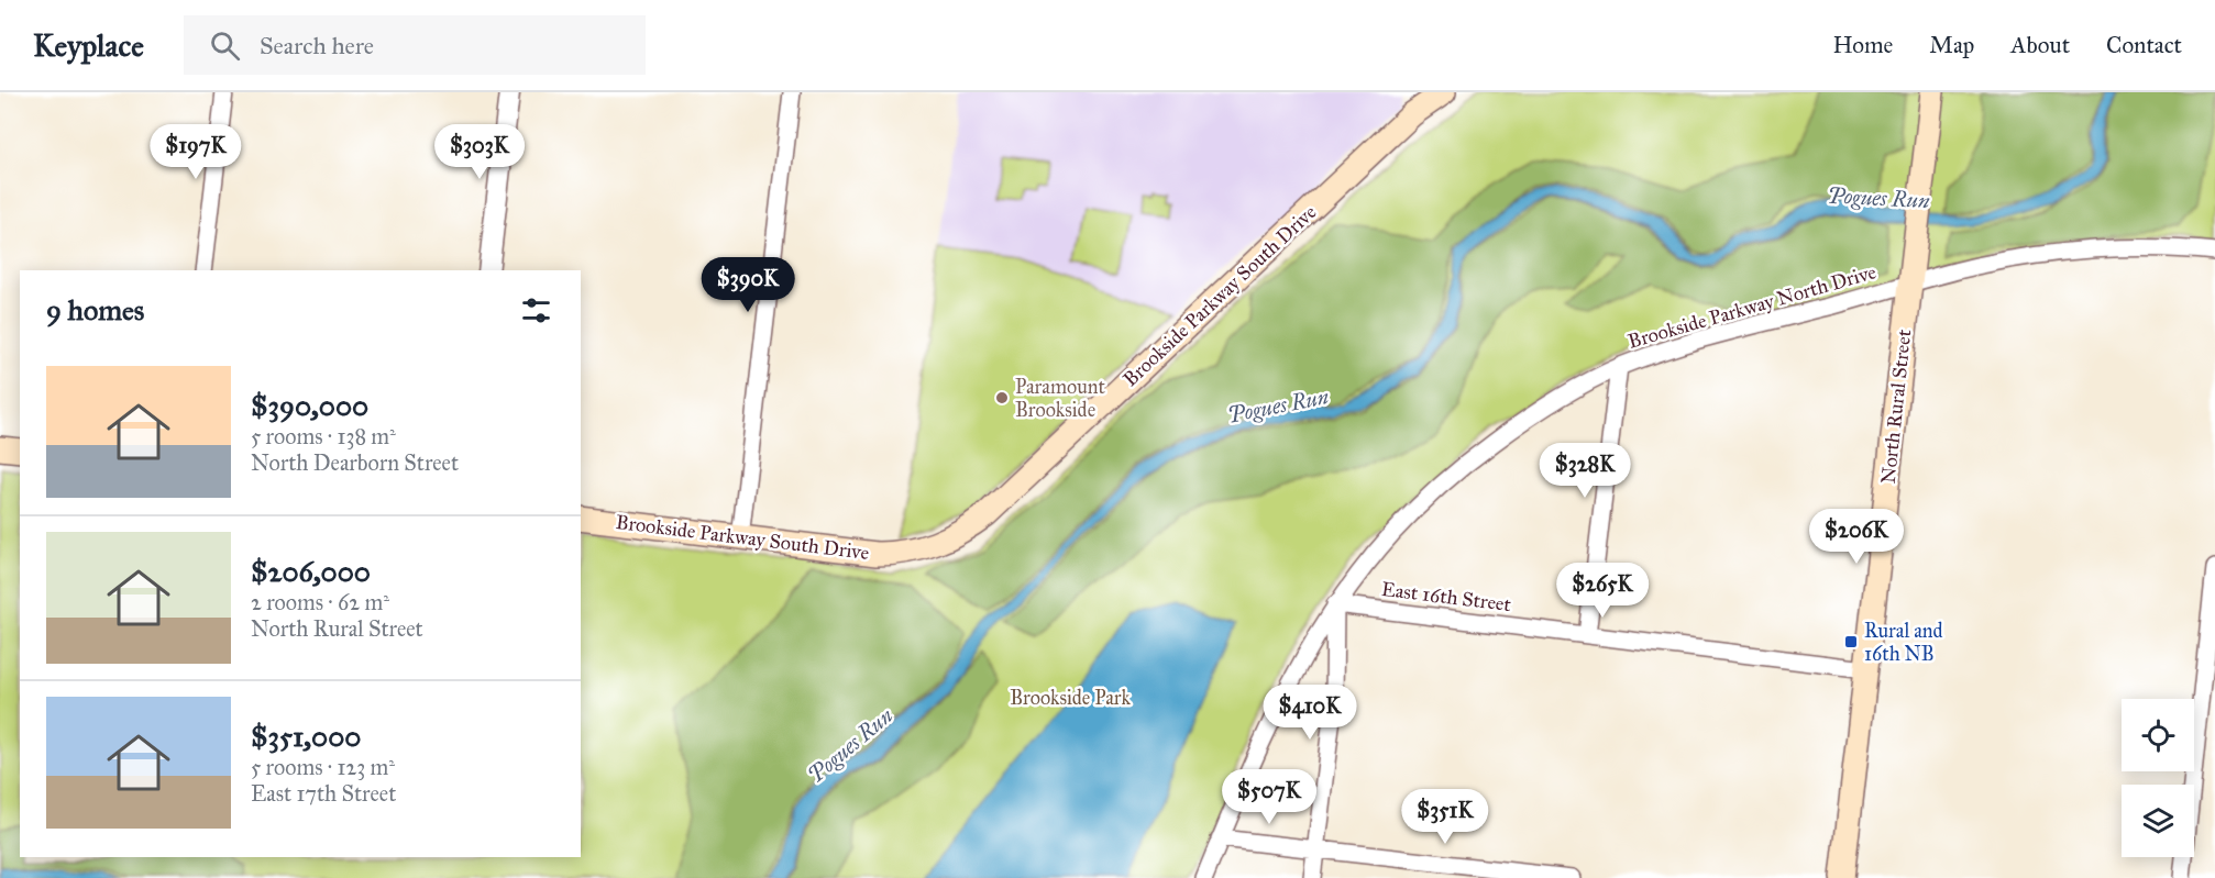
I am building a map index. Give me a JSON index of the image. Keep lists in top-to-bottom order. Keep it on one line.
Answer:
{"streets":{"main road":["Brookside Parkway South Drive","North Rural Street"],"street":["Brookside Parkway North Drive","East 16th Street"]},"crossings":[["Brookside Parkway North Drive","North Rural Street"],["Brookside Parkway North Drive","East 16th Street"],["North Rural Street","East 16th Street"]],"water":["Pogues Run"],"parks":["Brookside Park"],"places":{"other":["Paramount Brookside"],"transit":["Rural and 16th NB"]},"page":{"header":"Keyplace","search":"Search here","nav":["Home","Map","About","Contact"],"price":["$197K","$303K","$390K","$328K","$206K","$265K","$410K","$507K","$351K"],"heading":"9 homes","list":[{"name":"$390,000","note":"5 rooms · 138 m² · North Dearborn Street"},{"name":"$206,000","note":"2 rooms · 62 m² · North Rural Street"},{"name":"$351,000","note":"5 rooms · 123 m² · East 17th Street"}]}}
